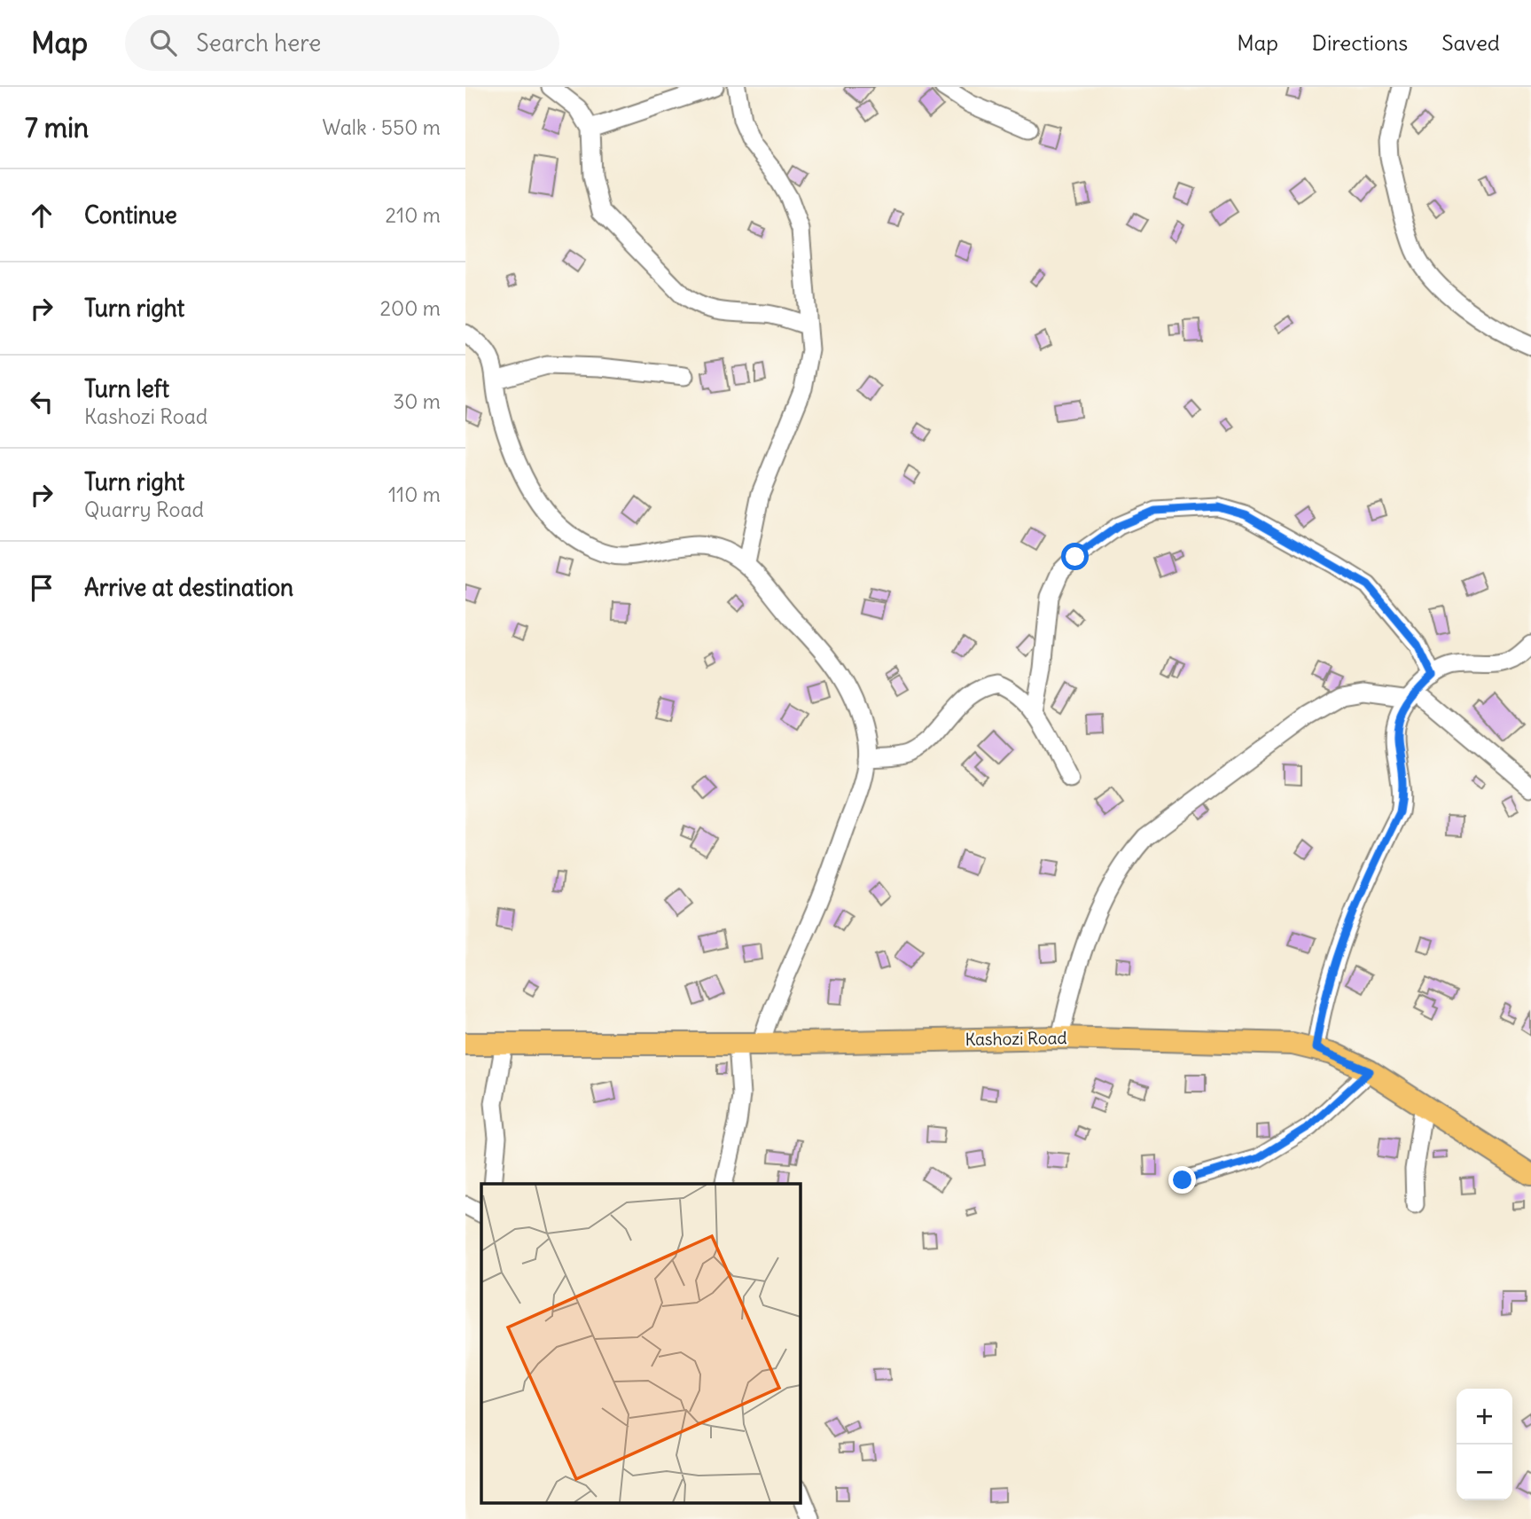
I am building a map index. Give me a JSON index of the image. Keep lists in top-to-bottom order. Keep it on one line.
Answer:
{"streets":{"main road":["Kashozi Road"]},"page":{"header":"Map","search":"Search here","nav":["Map","Directions","Saved"],"heading":["7 min","Walk · 550 m"],"list":[["Continue","210 m"],["Turn right","200 m"],["Turn left","Kashozi Road","30 m"],["Turn right","Quarry Road","110 m"],"Arrive at destination"],"map_buttons":["+","−"]}}
